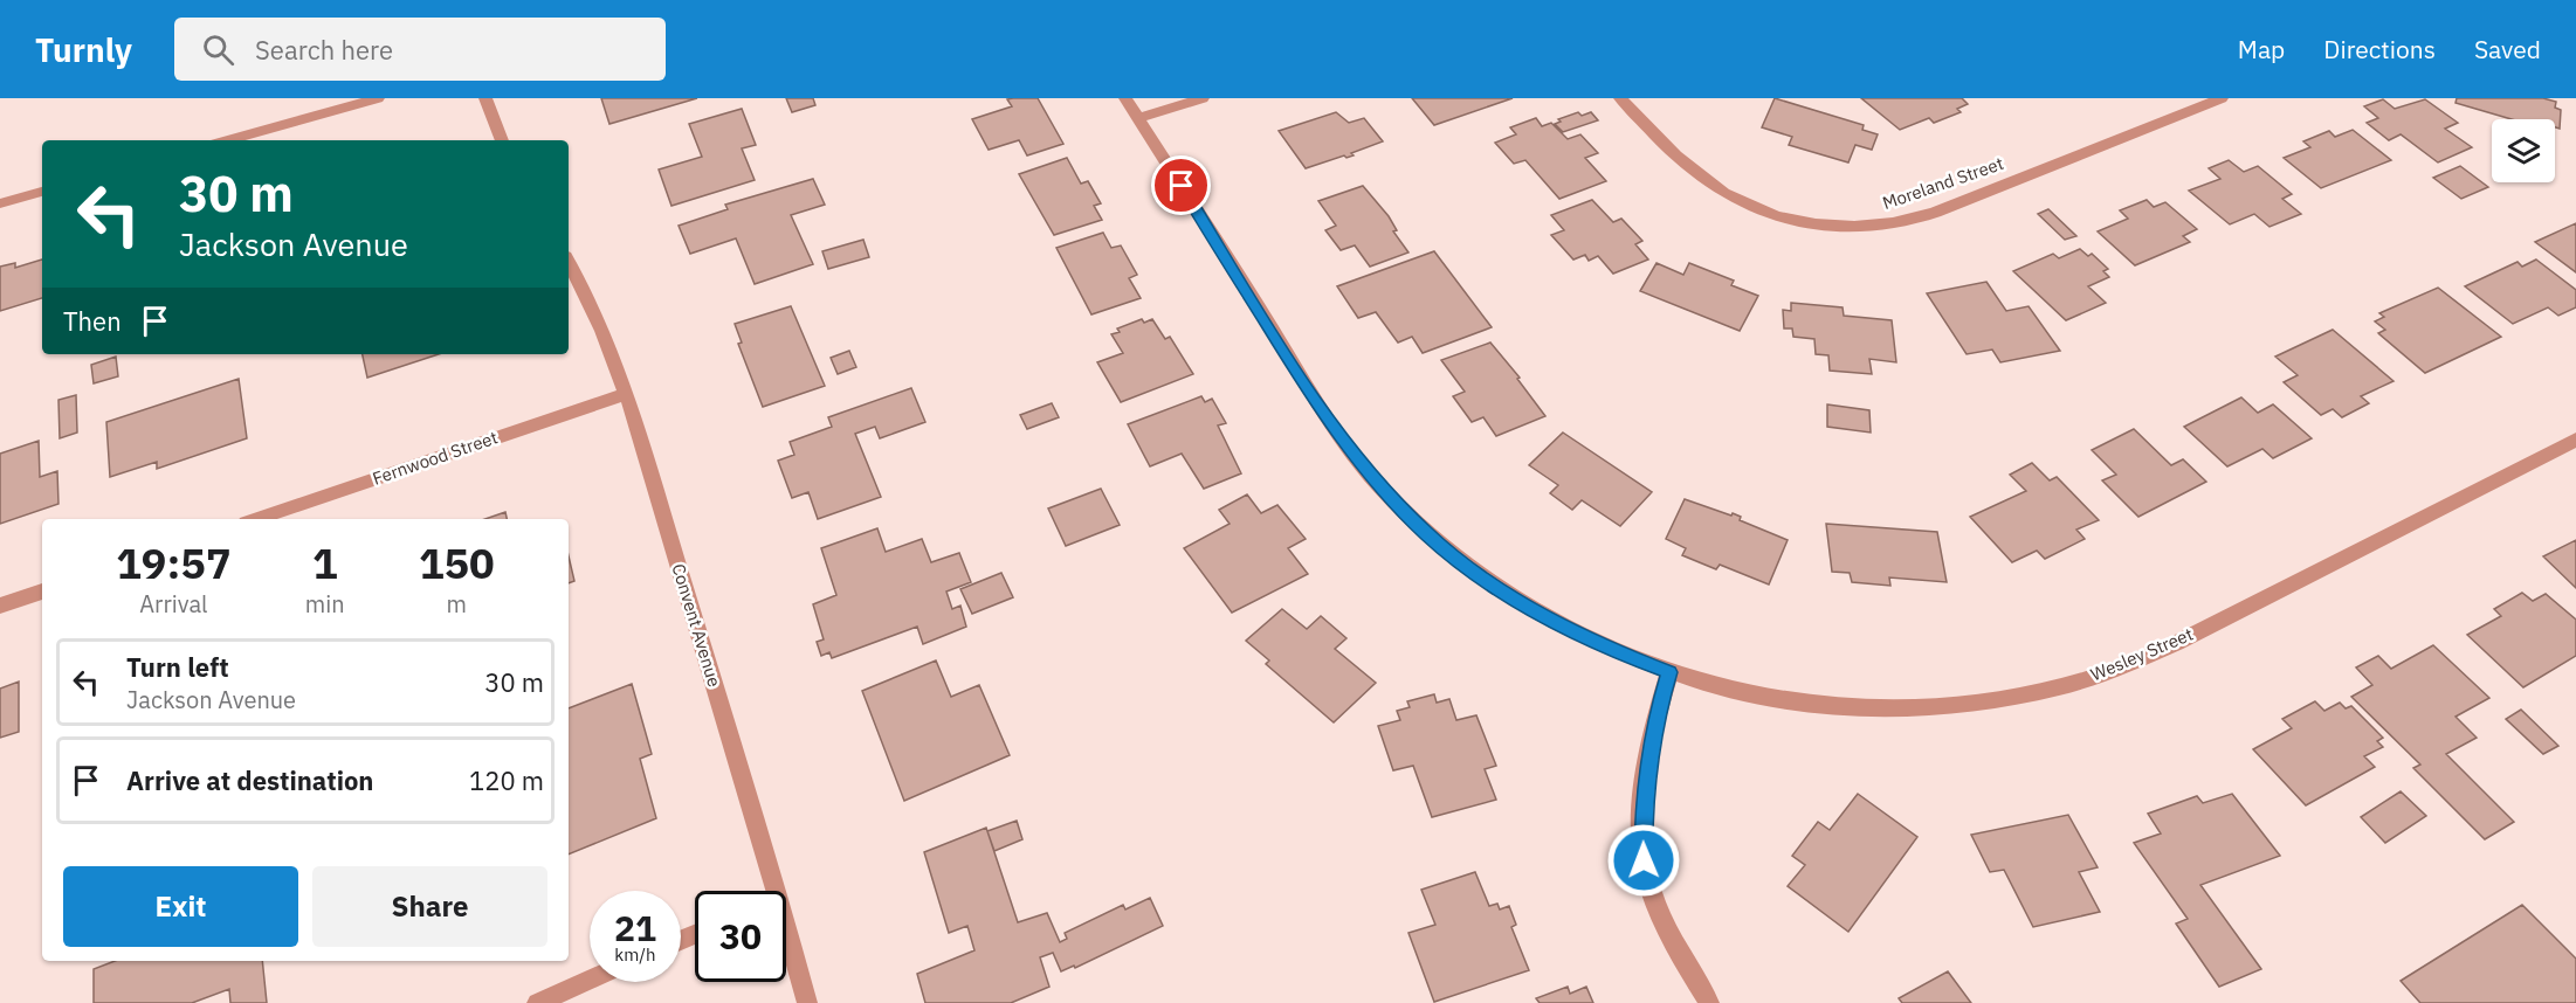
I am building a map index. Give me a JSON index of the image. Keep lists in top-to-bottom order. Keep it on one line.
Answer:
{"streets":{"street":["Moreland Street","Fernwood Street","Convent Avenue","Wesley Street"]},"crossings":[["Fernwood Street","Convent Avenue"]],"page":{"header":"Turnly","search":"Search here","nav":["Map","Directions","Saved"],"turn":["30 m","Jackson Avenue"],"then":"Then","eta":["19:57","Arrival","1","min","150","m"],"list":[{"name":"Turn left","note":"Jackson Avenue","value":"30 m"},{"name":"Arrive at destination","value":"120 m"}],"buttons":["Exit","Share"],"speed":"21 km/h","limit":"30"}}
